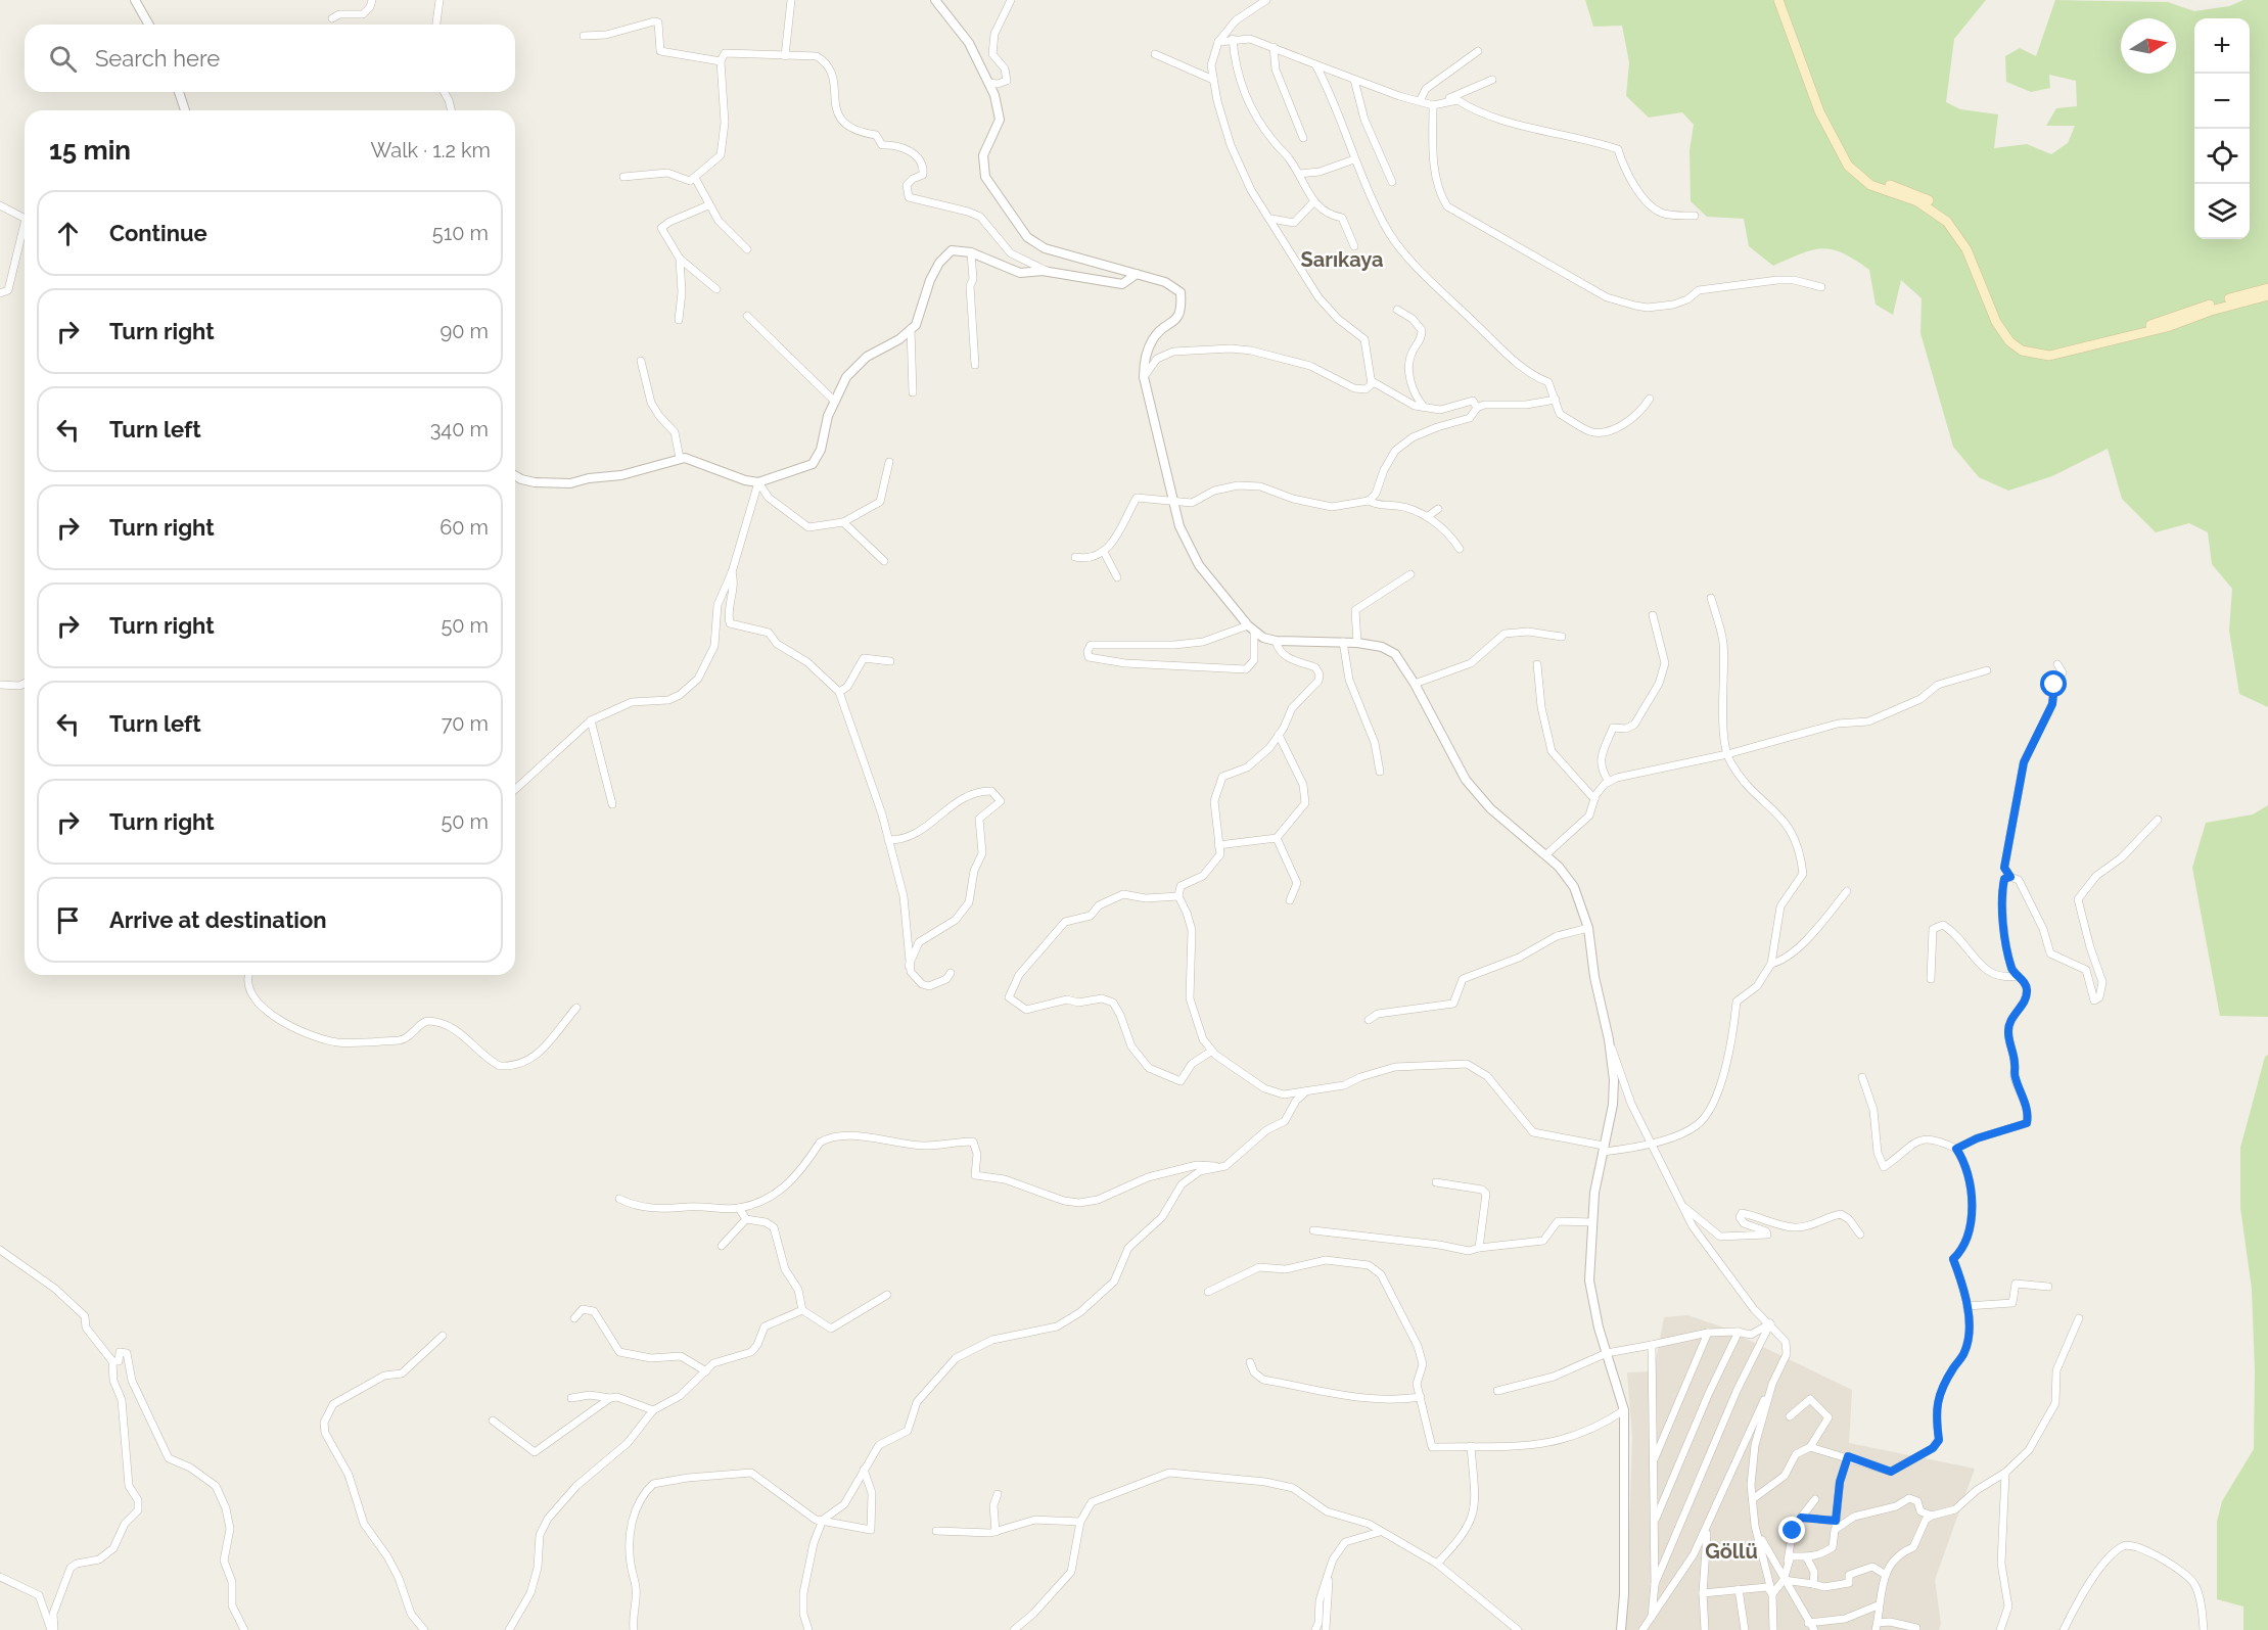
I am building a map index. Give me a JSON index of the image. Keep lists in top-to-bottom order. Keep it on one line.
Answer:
{"districts":["Sarıkaya","Göllü"],"north":"right","page":{"map_buttons":["+","−"],"search":"Search here","heading":["15 min","Walk · 1.2 km"],"list":[["Continue","510 m"],["Turn right","90 m"],["Turn left","340 m"],["Turn right","60 m"],["Turn right","50 m"],["Turn left","70 m"],["Turn right","50 m"],"Arrive at destination"]}}
